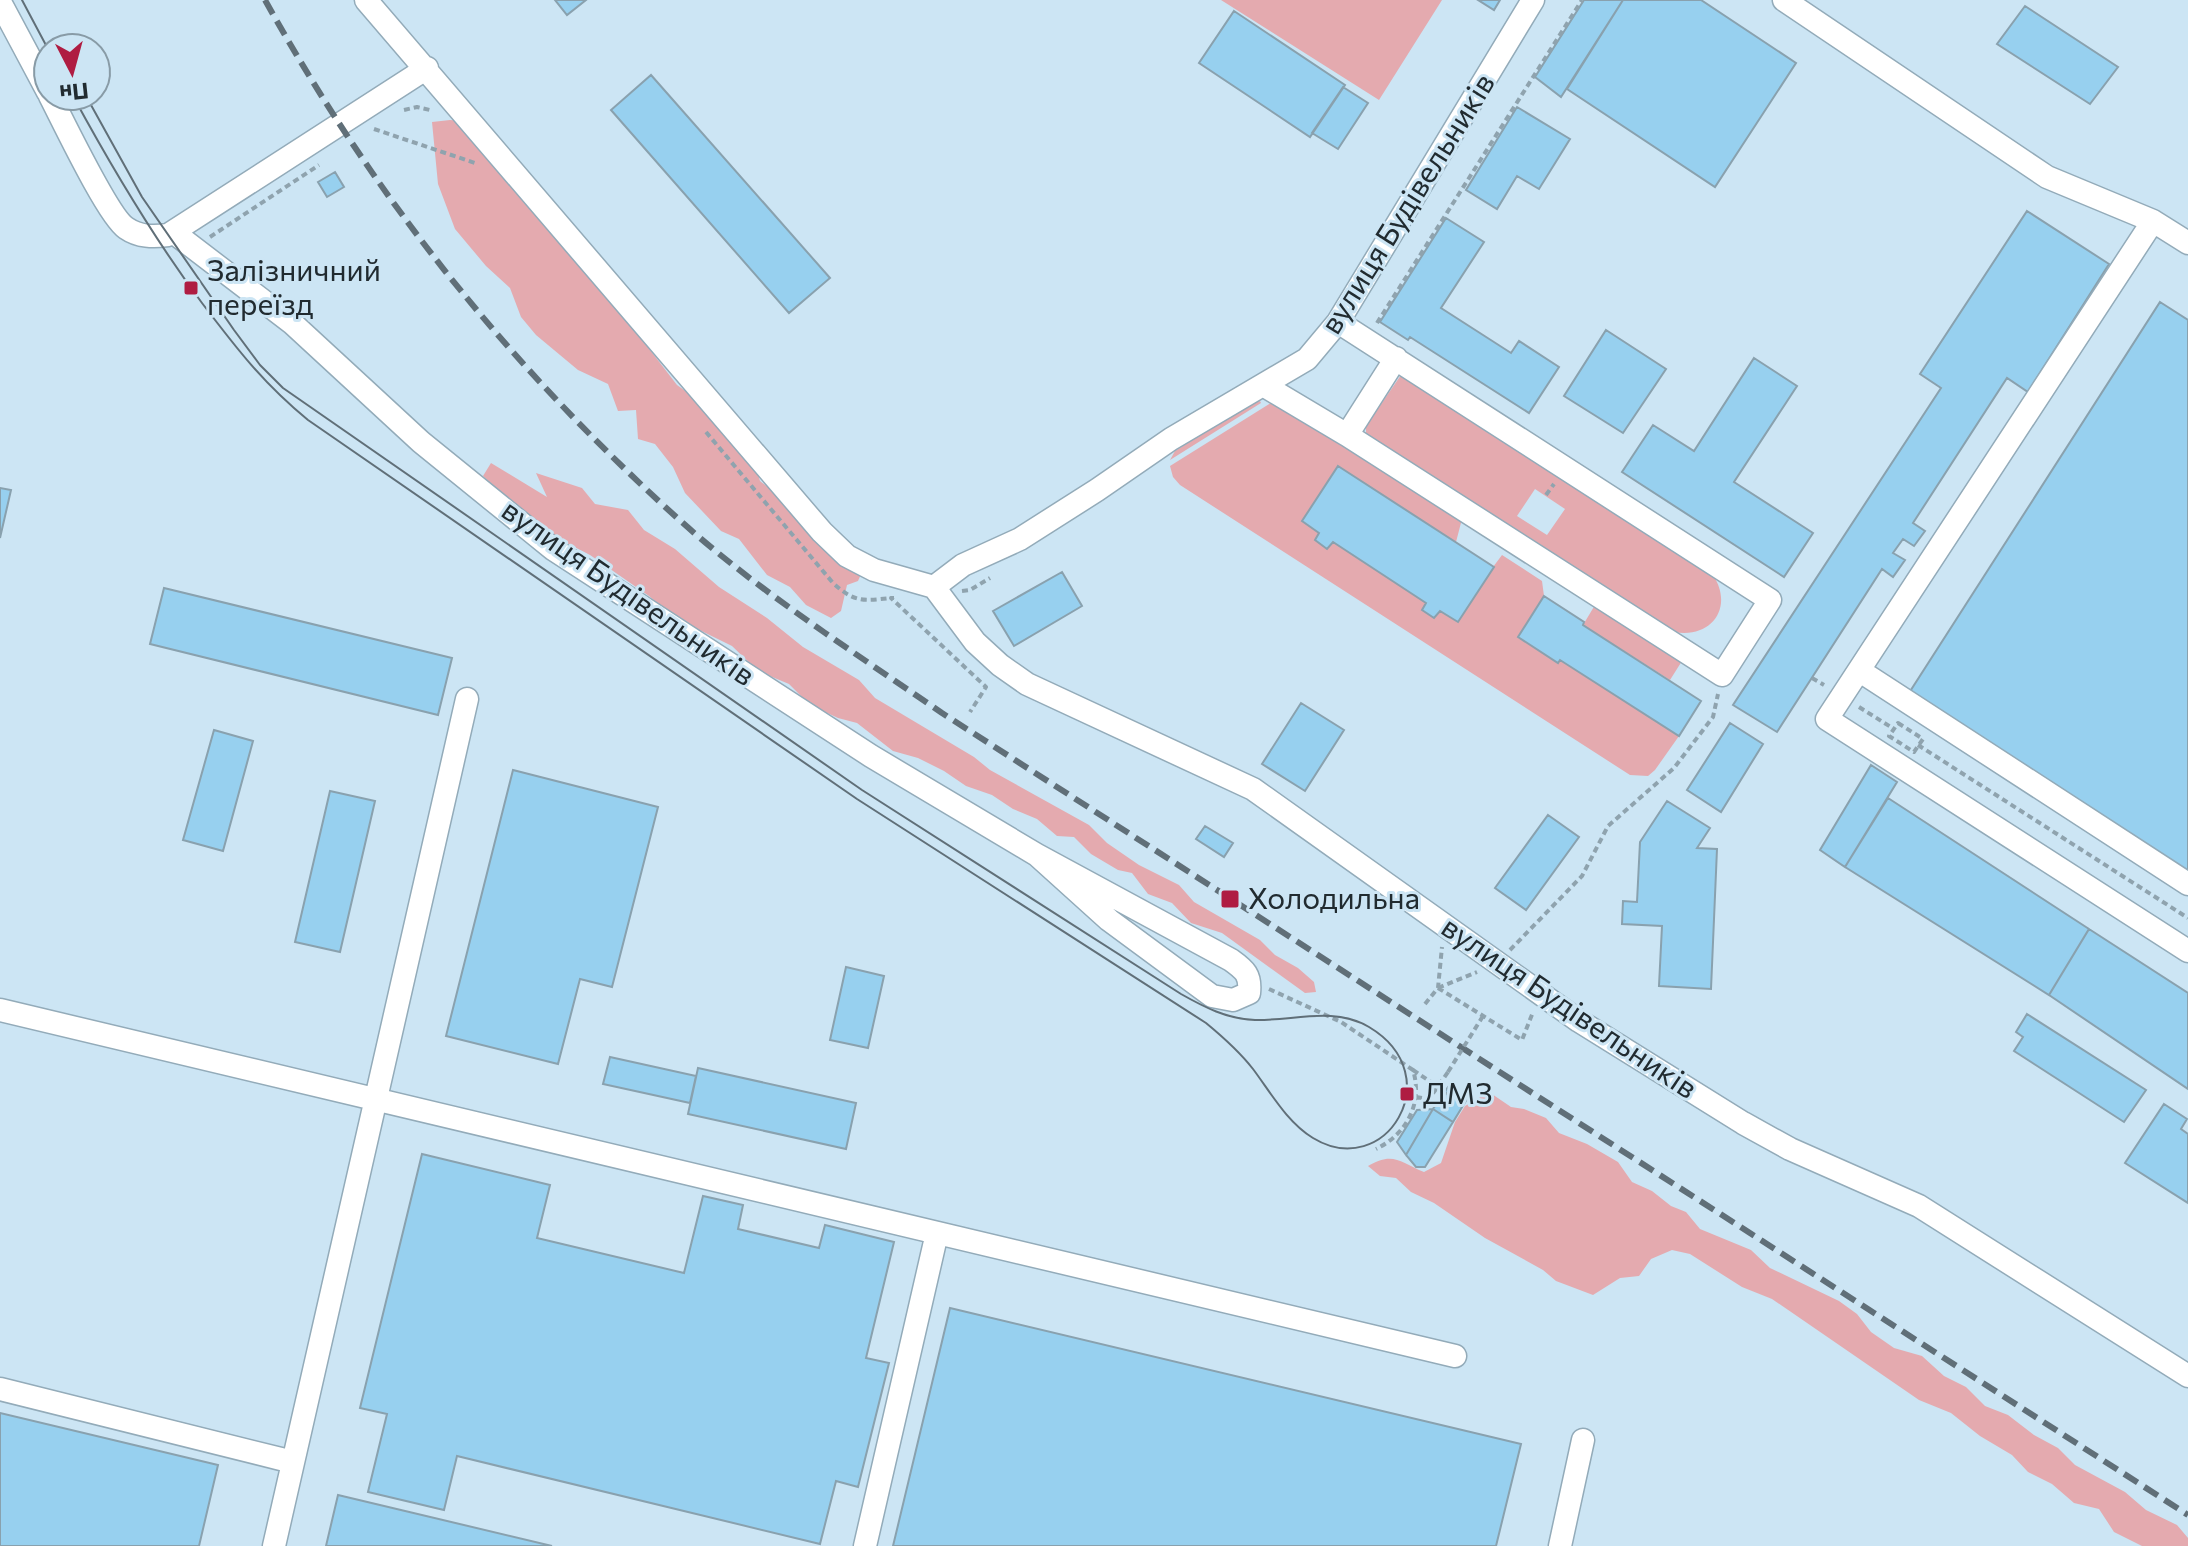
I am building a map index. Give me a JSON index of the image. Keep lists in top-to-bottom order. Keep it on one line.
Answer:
{"streets":{"street":["вулиця Будівельників"]},"places":{"transit":["Залізничний переїзд","Холодильна","ДМЗ"]},"north":"bottom"}
